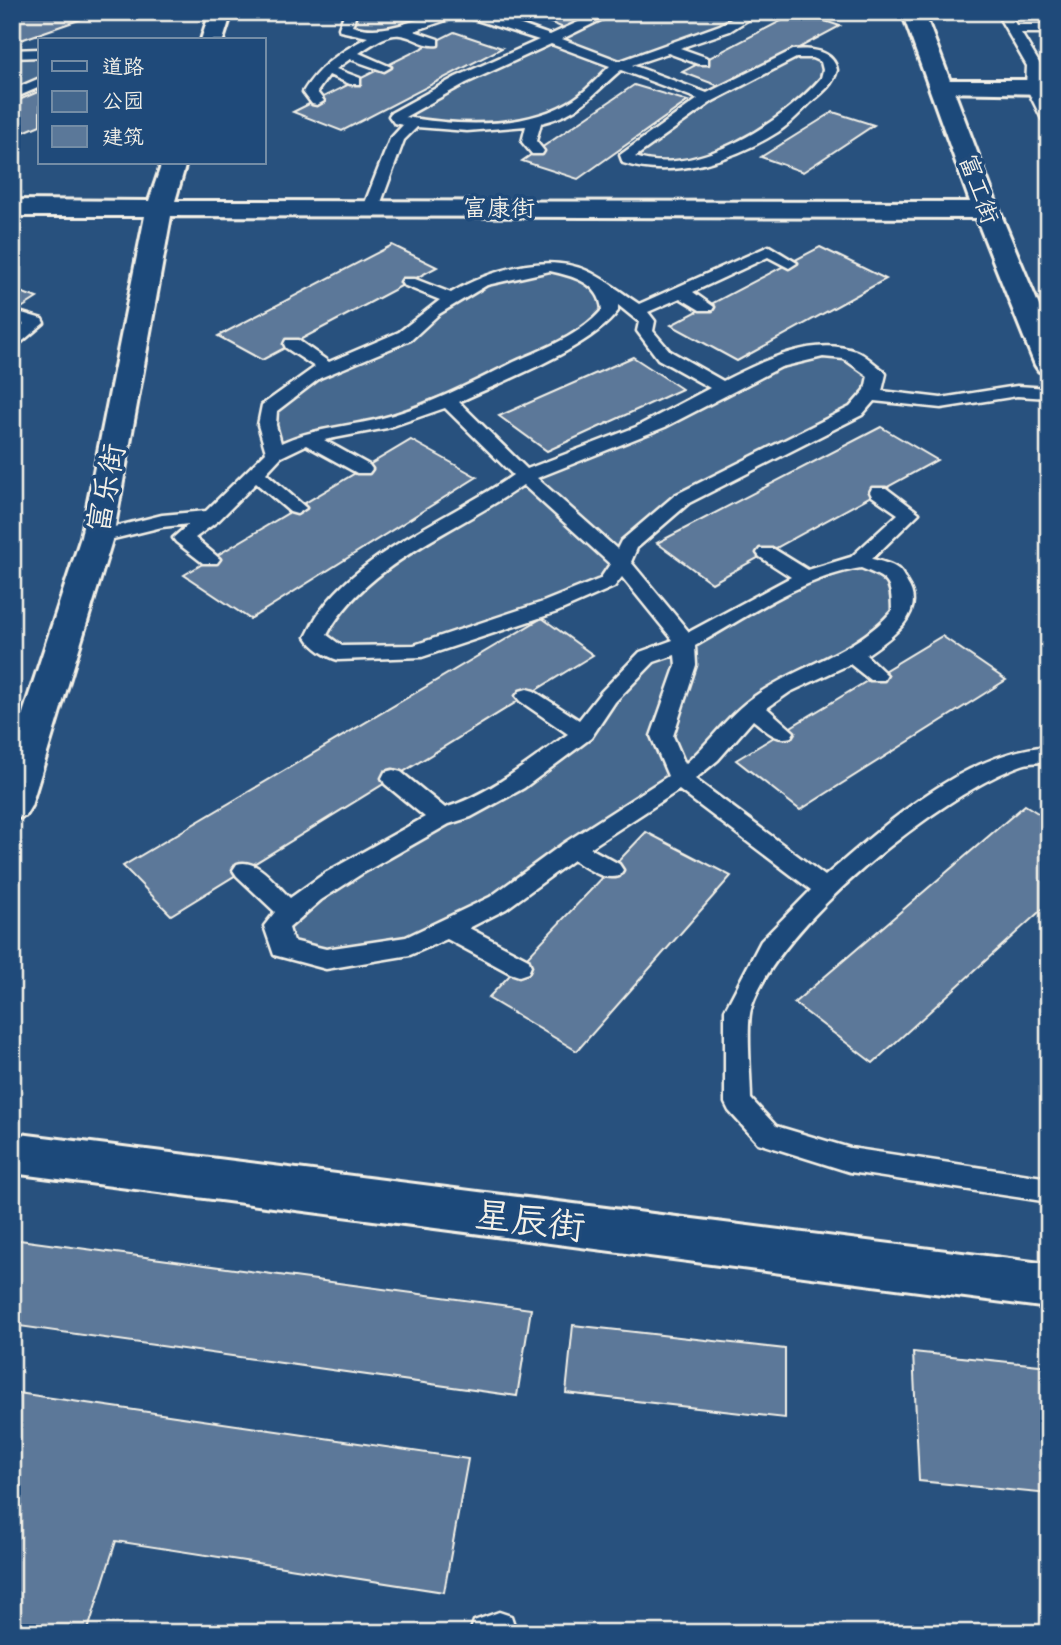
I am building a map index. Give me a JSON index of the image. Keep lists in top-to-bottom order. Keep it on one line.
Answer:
{"streets":{"street":["富工街","富康街","富乐街","星辰街"]},"crossings":[["富工街","富康街"],["富康街","富乐街"]],"legend":["道路","公园","建筑"]}
